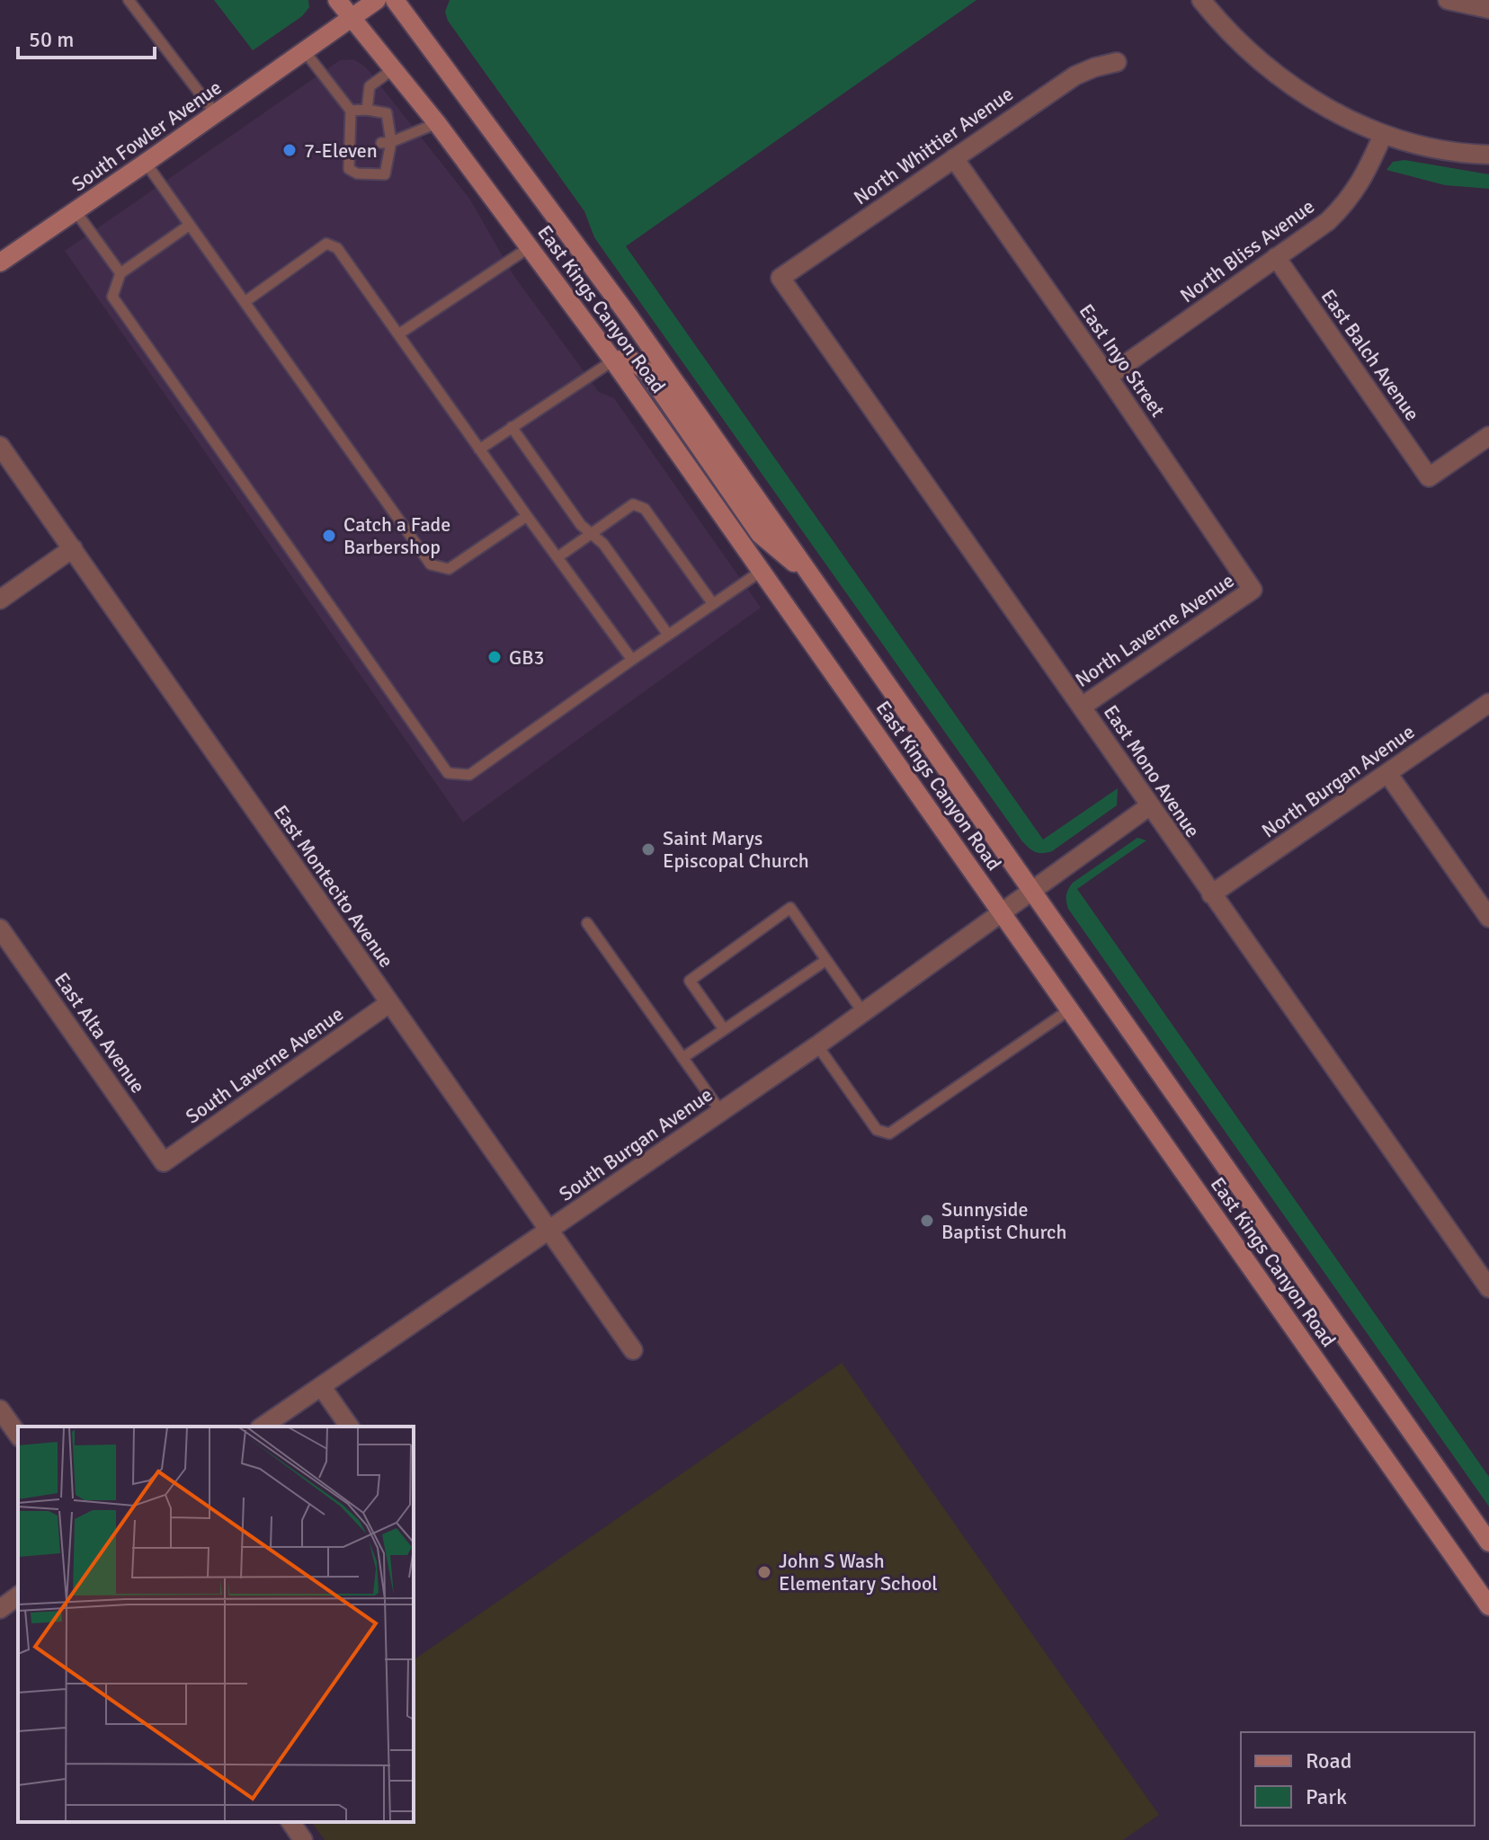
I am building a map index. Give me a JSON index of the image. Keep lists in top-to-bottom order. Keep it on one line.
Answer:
{"streets":{"main road":["South Fowler Avenue","East Kings Canyon Road"],"street":["North Whittier Avenue","North Bliss Avenue","East Balch Avenue","East Inyo Street","North Laverne Avenue","East Mono Avenue","North Burgan Avenue","East Montecito Avenue","East Alta Avenue","South Laverne Avenue","South Burgan Avenue"]},"crossings":[["South Fowler Avenue","East Kings Canyon Road"],["North Whittier Avenue","East Inyo Street"],["North Whittier Avenue","East Mono Avenue"],["North Bliss Avenue","East Balch Avenue"],["North Bliss Avenue","East Inyo Street"],["East Kings Canyon Road","South Burgan Avenue"],["East Inyo Street","North Laverne Avenue"],["North Laverne Avenue","East Mono Avenue"],["East Mono Avenue","North Burgan Avenue"],["East Montecito Avenue","South Laverne Avenue"],["East Montecito Avenue","South Burgan Avenue"],["East Alta Avenue","South Laverne Avenue"]],"places":["7-Eleven","Catch a Fade Barbershop","GB3","Saint Marys Episcopal Church","Sunnyside Baptist Church","John S Wash Elementary School"],"legend":["Road","Park"],"scale_bar":"50 m"}
